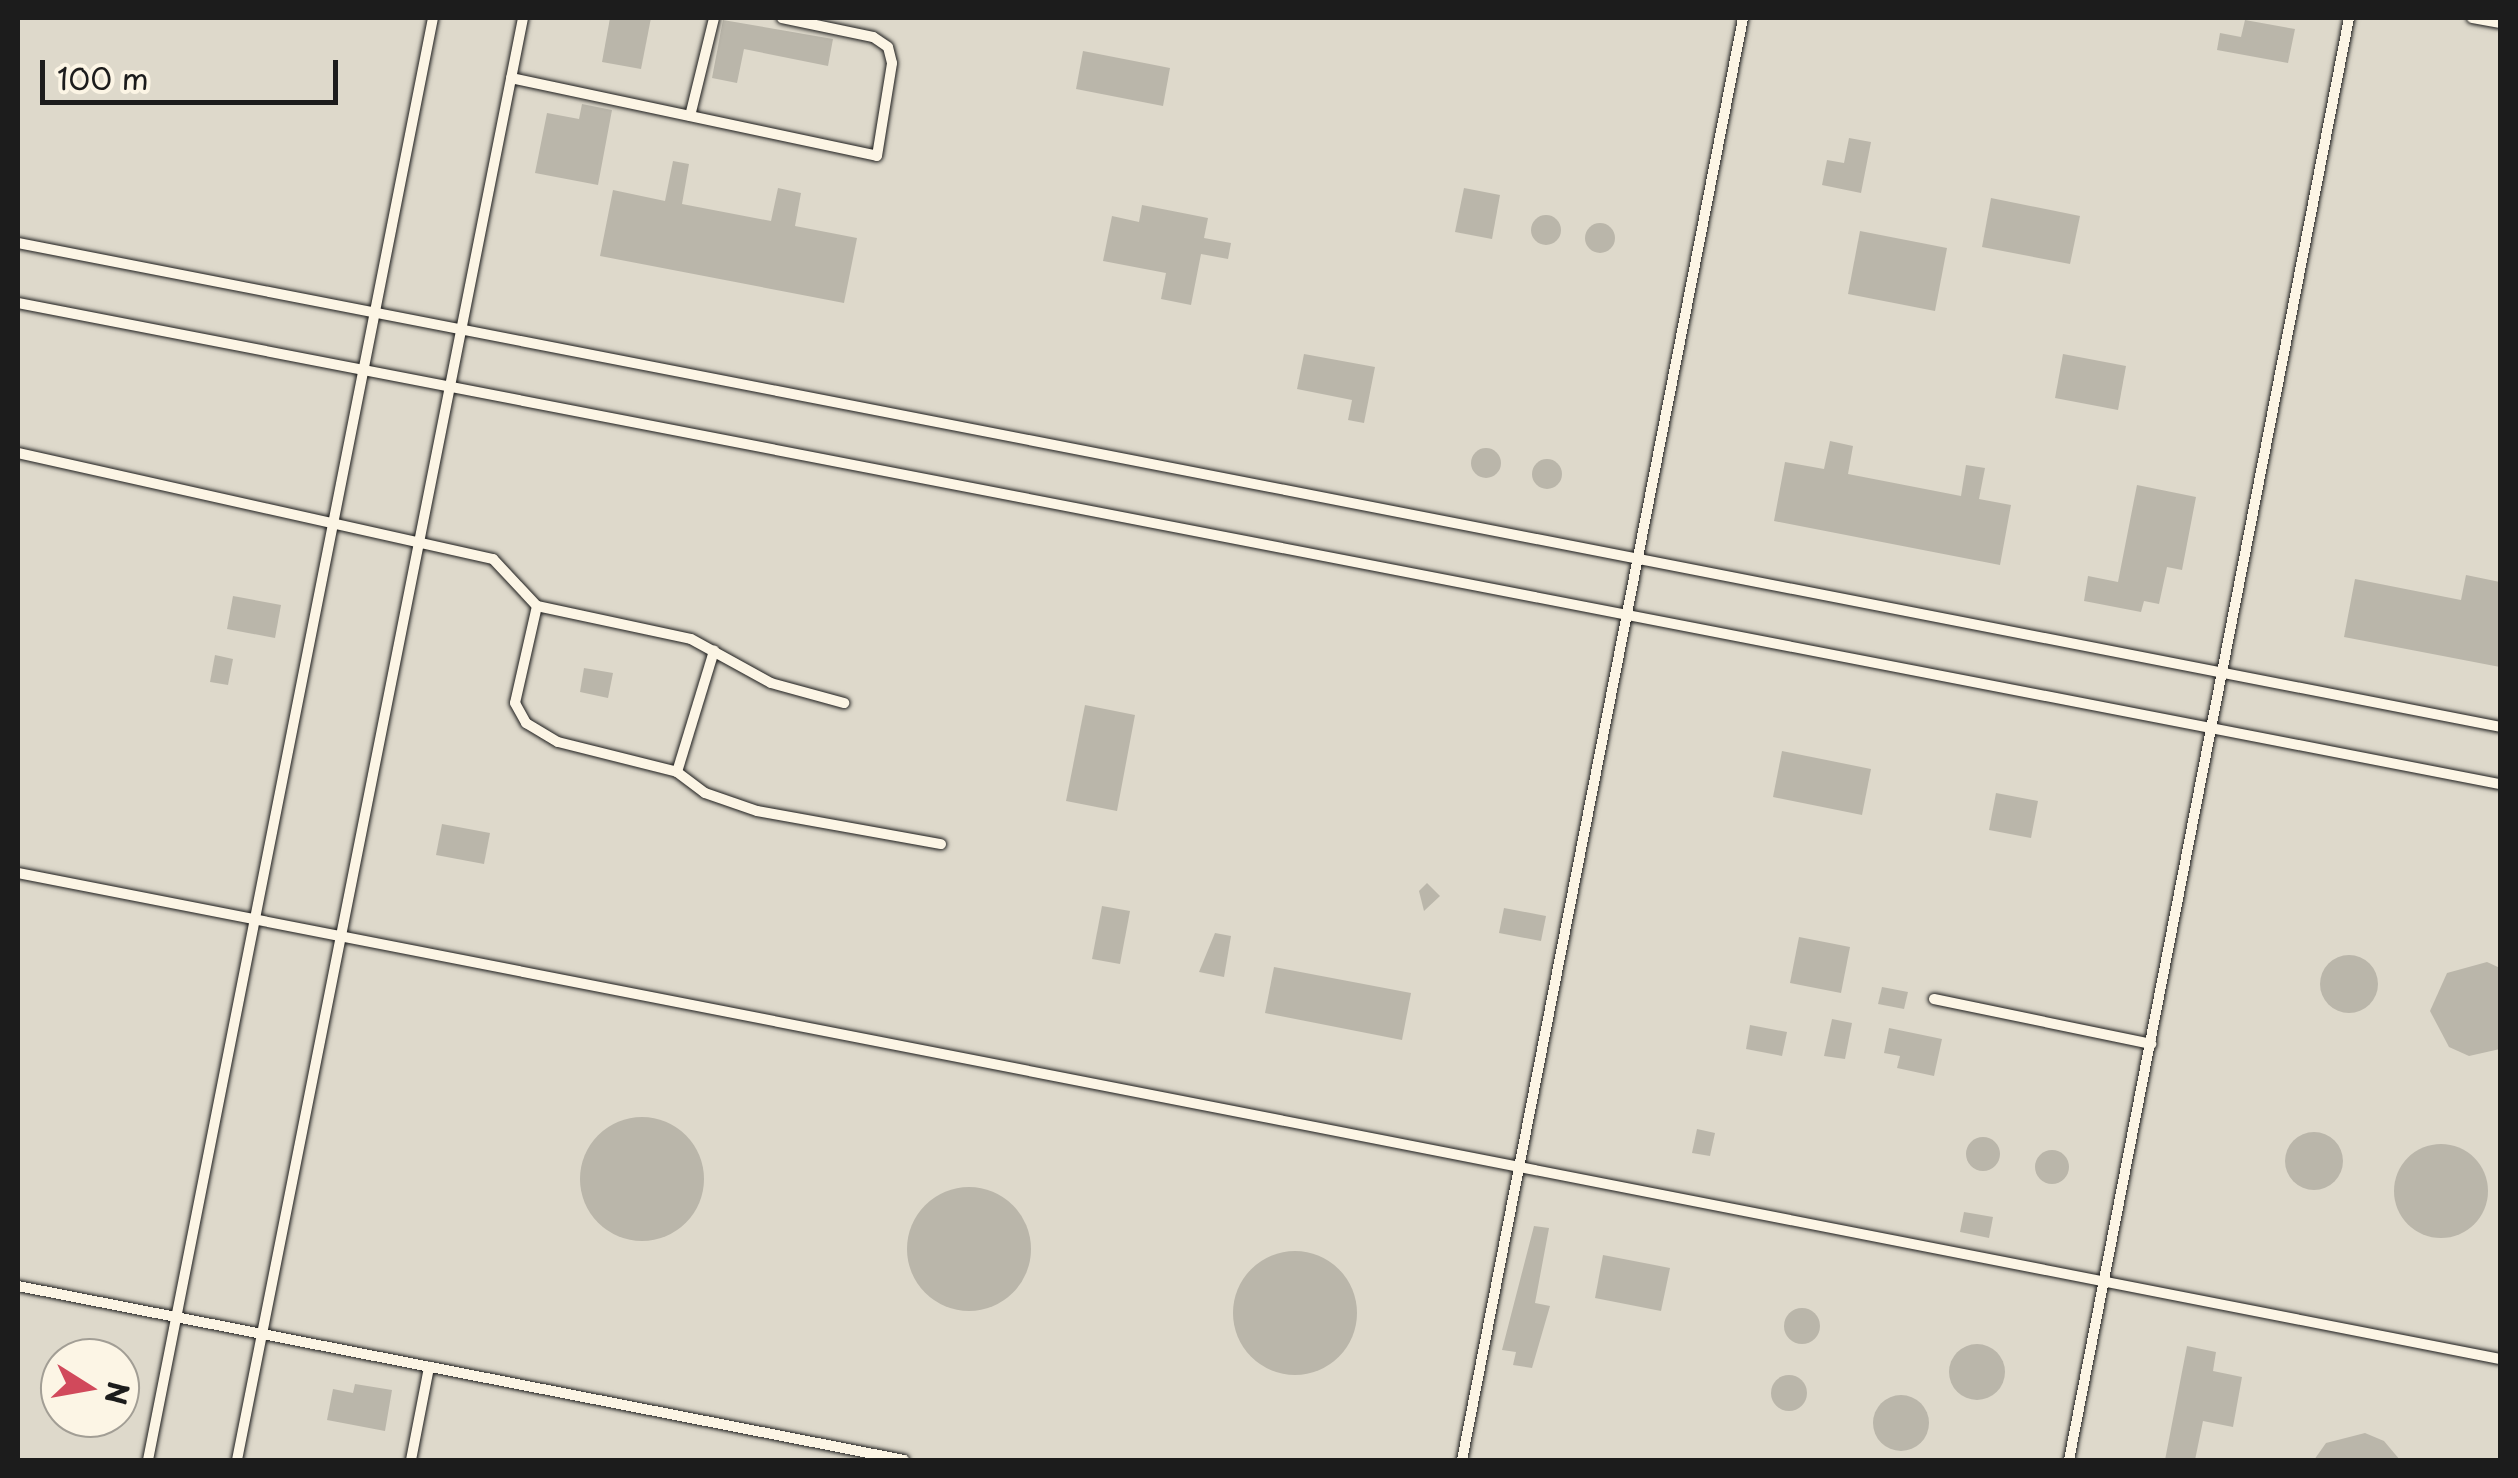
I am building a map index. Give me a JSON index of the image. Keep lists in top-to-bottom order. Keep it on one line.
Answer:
{"scale_bar":"100 m","north":"right"}
